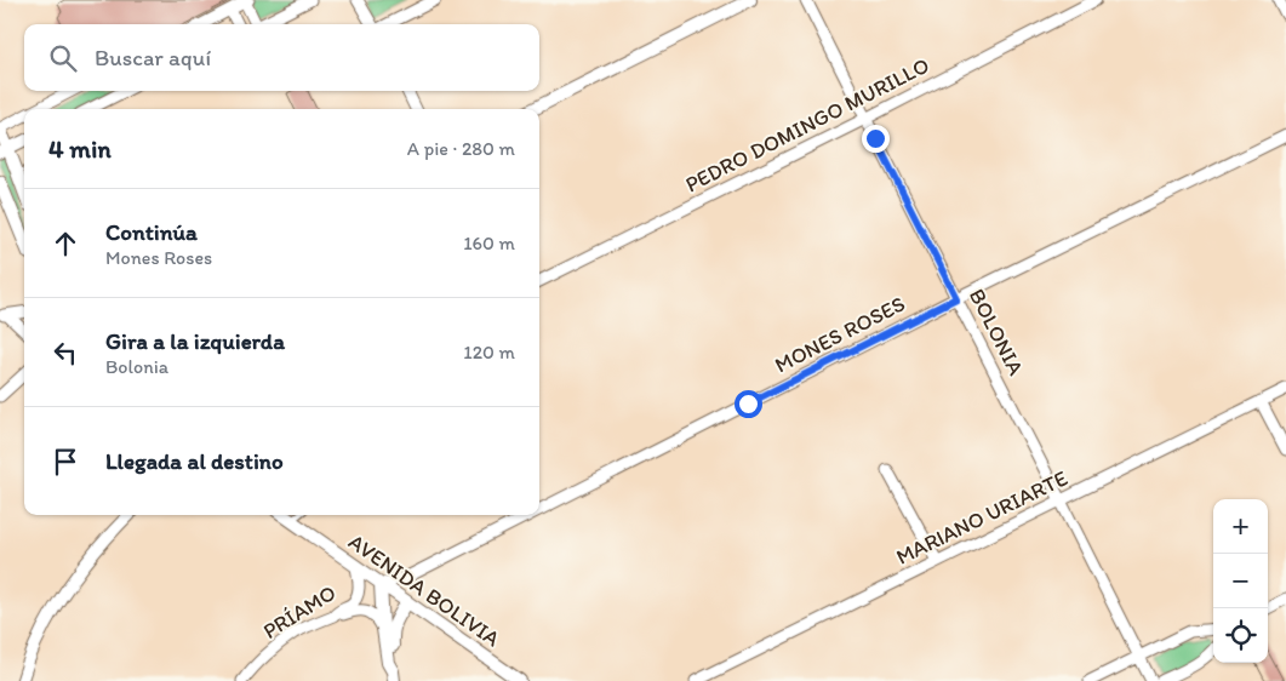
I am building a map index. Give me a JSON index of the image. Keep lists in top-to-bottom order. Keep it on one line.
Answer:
{"streets":{"street":["PEDRO DOMINGO MURILLO","BOLONIA","MONES ROSES","MARIANO URIARTE","AVENIDA BOLIVIA","PRÍAMO"]},"crossings":[["PEDRO DOMINGO MURILLO","BOLONIA"],["BOLONIA","MONES ROSES"],["BOLONIA","MARIANO URIARTE"],["MONES ROSES","AVENIDA BOLIVIA"],["AVENIDA BOLIVIA","PRÍAMO"]],"page":{"search":"Buscar aquí","heading":["4 min","A pie · 280 m"],"list":[["Continúa","Mones Roses","160 m"],["Gira a la izquierda","Bolonia","120 m"],"Llegada al destino"],"map_buttons":["+","−"]}}
